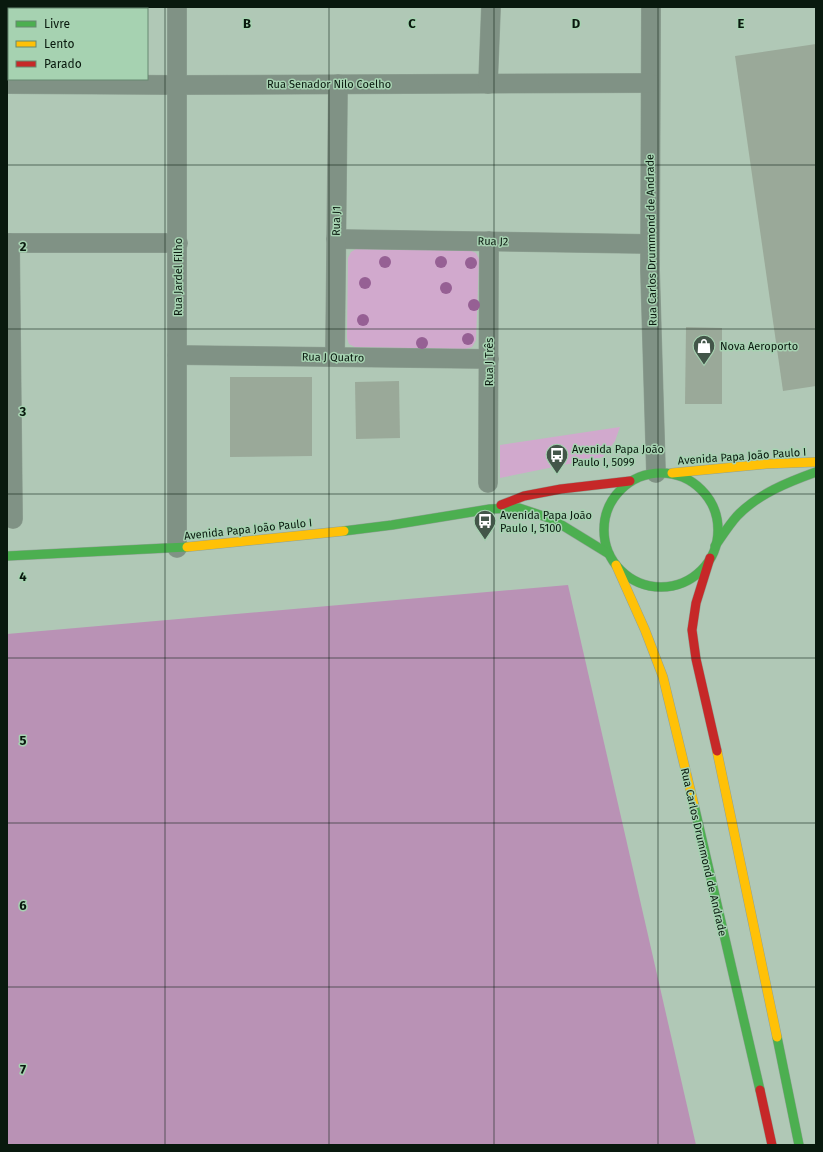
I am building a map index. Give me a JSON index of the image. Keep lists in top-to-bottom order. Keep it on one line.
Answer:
{"streets":{"main road":["Rua Carlos Drummond de Andrade","Avenida Papa João Paulo I"],"street":["Rua Senador Nilo Coelho","Rua J1","Rua J2","Rua Jardel Filho","Rua J Quatro","Rua J Três"]},"crossings":[["Rua Senador Nilo Coelho","Rua J1"],["Rua Senador Nilo Coelho","Rua Carlos Drummond de Andrade"],["Rua Senador Nilo Coelho","Rua Jardel Filho"],["Rua J1","Rua J2"],["Rua J1","Rua J Quatro"],["Rua Carlos Drummond de Andrade","Rua J2"],["Rua Carlos Drummond de Andrade","Avenida Papa João Paulo I"],["Rua J2","Rua J Três"],["Rua Jardel Filho","Rua J Quatro"],["Rua Jardel Filho","Avenida Papa João Paulo I"],["Rua J Quatro","Rua J Três"]],"places":{"shop":["Nova Aeroporto"],"bus stop":["Avenida Papa João Paulo I, 5099","Avenida Papa João Paulo I, 5100"]},"legend":["Livre","Lento","Parado"],"grid":{"columns":["B","C","D","E"],"rows":["2","3","4","5","6","7"]}}
